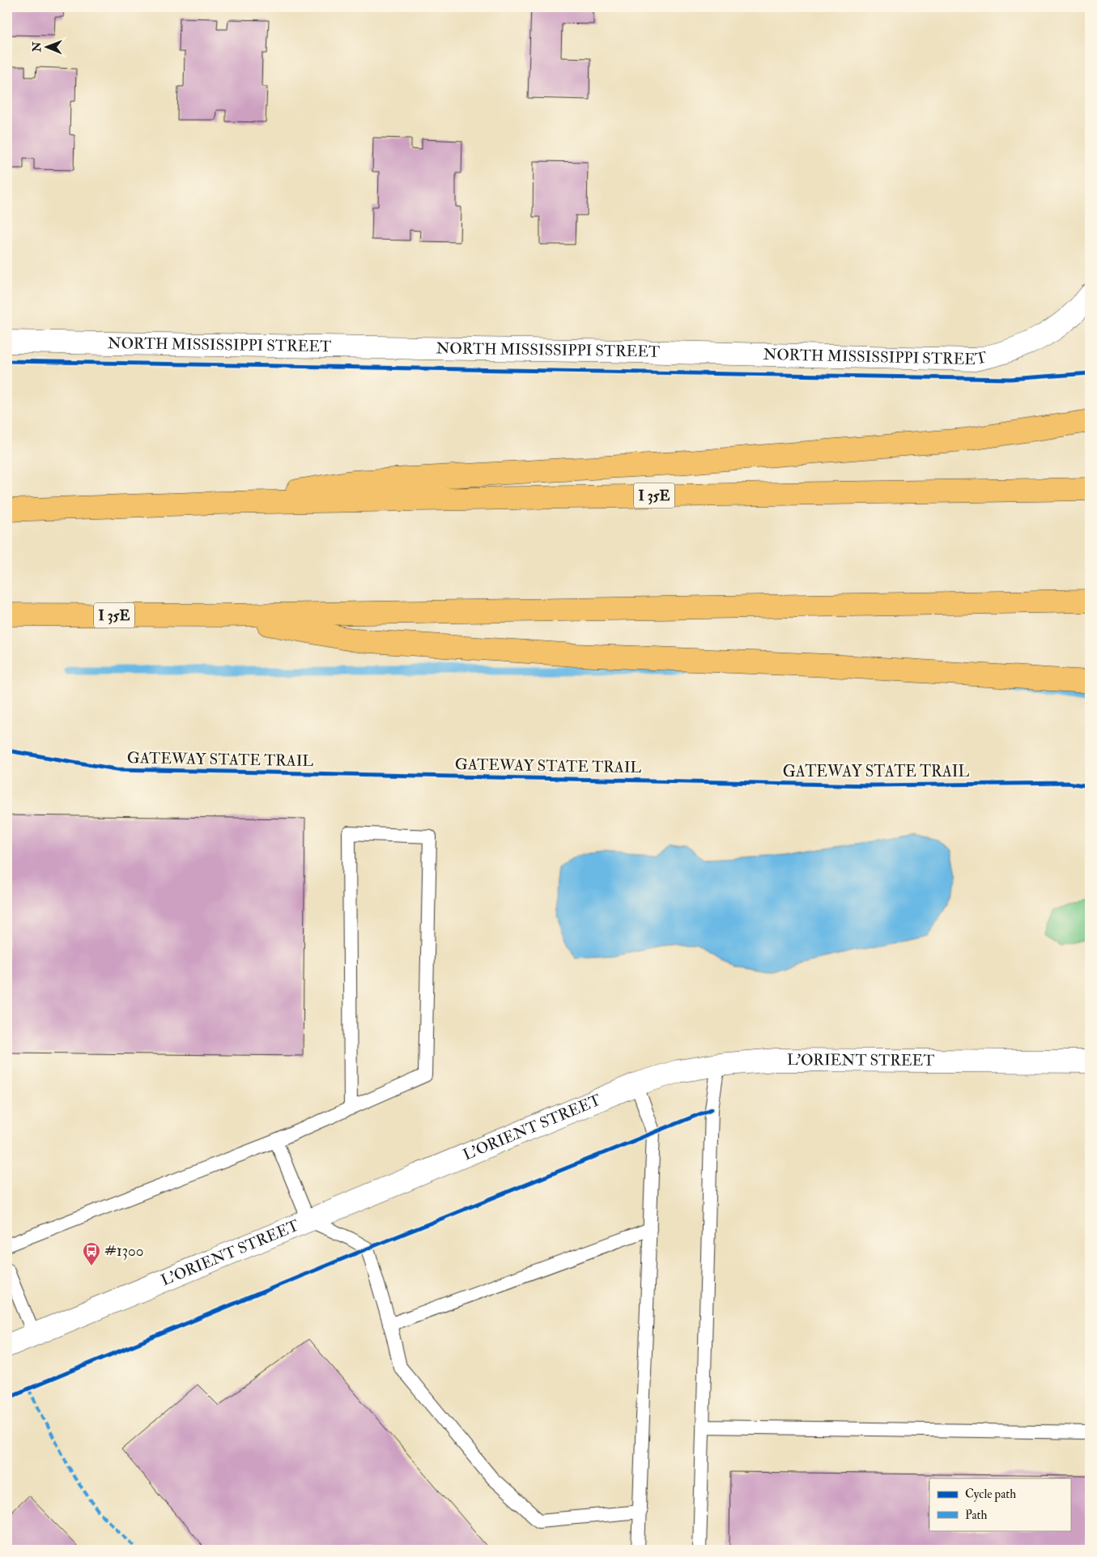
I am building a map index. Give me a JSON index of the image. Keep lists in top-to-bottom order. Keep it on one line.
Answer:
{"streets":{"highway":["I 35E"],"street":["NORTH MISSISSIPPI STREET","L'ORIENT STREET"],"cycle path":["GATEWAY STATE TRAIL"]},"places":{"bus stop":["#1300"]},"legend":["Cycle path","Path"],"north":"left"}
